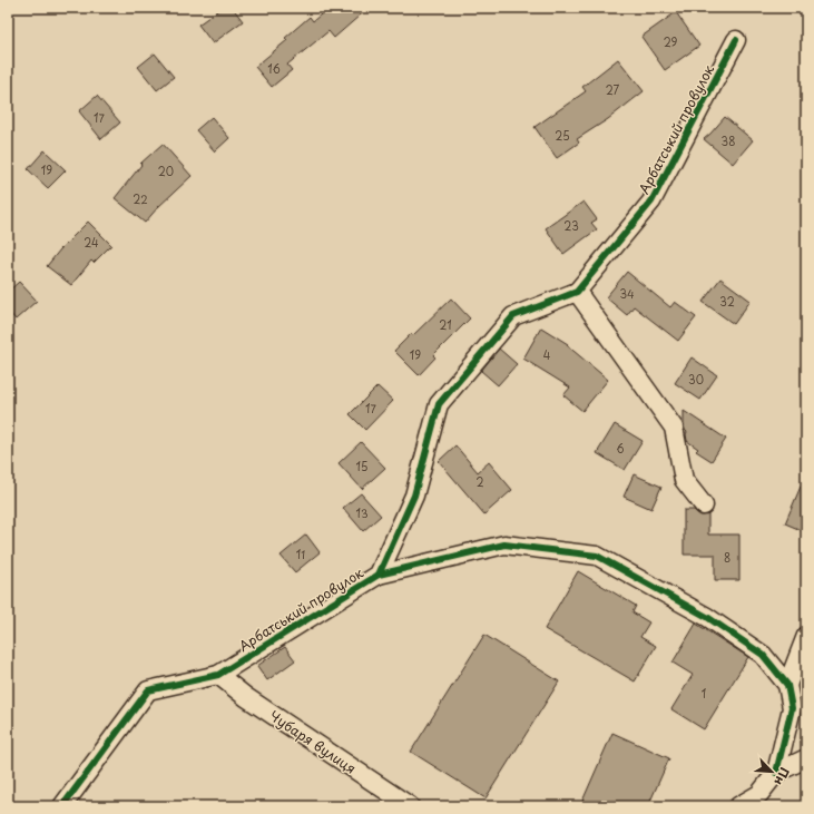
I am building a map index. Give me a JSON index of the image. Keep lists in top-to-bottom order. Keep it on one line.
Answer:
{"streets":{"street":["Арбатський провулок","Чубаря вулиця"]},"crossings":[["Арбатський провулок","Чубаря вулиця"]],"house_numbers":["29","16","27","17","25","38","19","20","22","23","24","34","32","21","19","4","30","17","6","15","2","13","11","8","1"],"north":"bottom right"}
